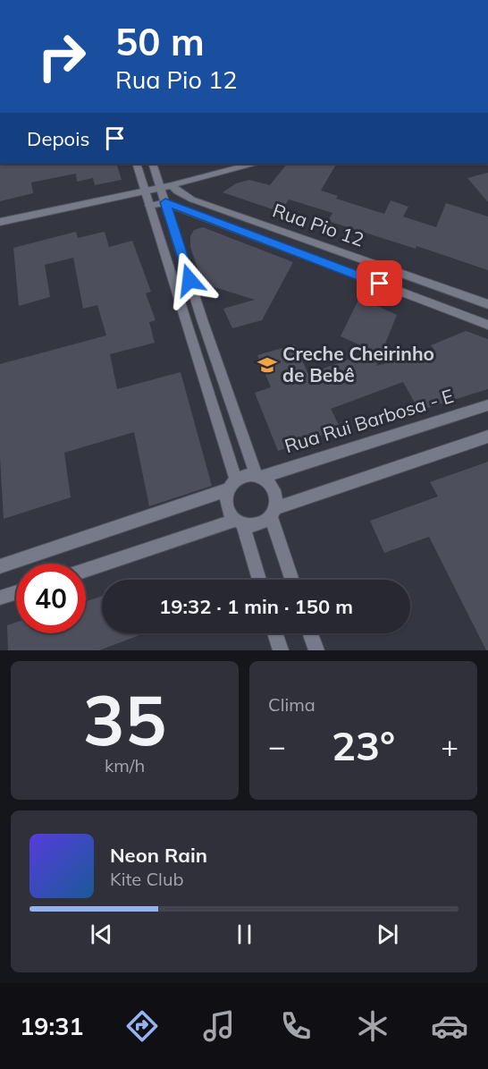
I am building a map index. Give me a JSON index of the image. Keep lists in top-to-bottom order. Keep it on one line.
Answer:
{"streets":{"street":["Rua Pio 12","Rua Rui Barbosa - E"]},"places":{"school or university":["Creche Cheirinho de Bebê"]},"page":{"turn":["50 m","Rua Pio 12"],"then":"Depois","limit":"40","trip":"19:32 · 1 min · 150 m","tile":[["35","km/h"],"Clima"],"heat":["−","23°","+"],"song":["Neon Rain","Kite Club"],"tabs":"19:31"}}
